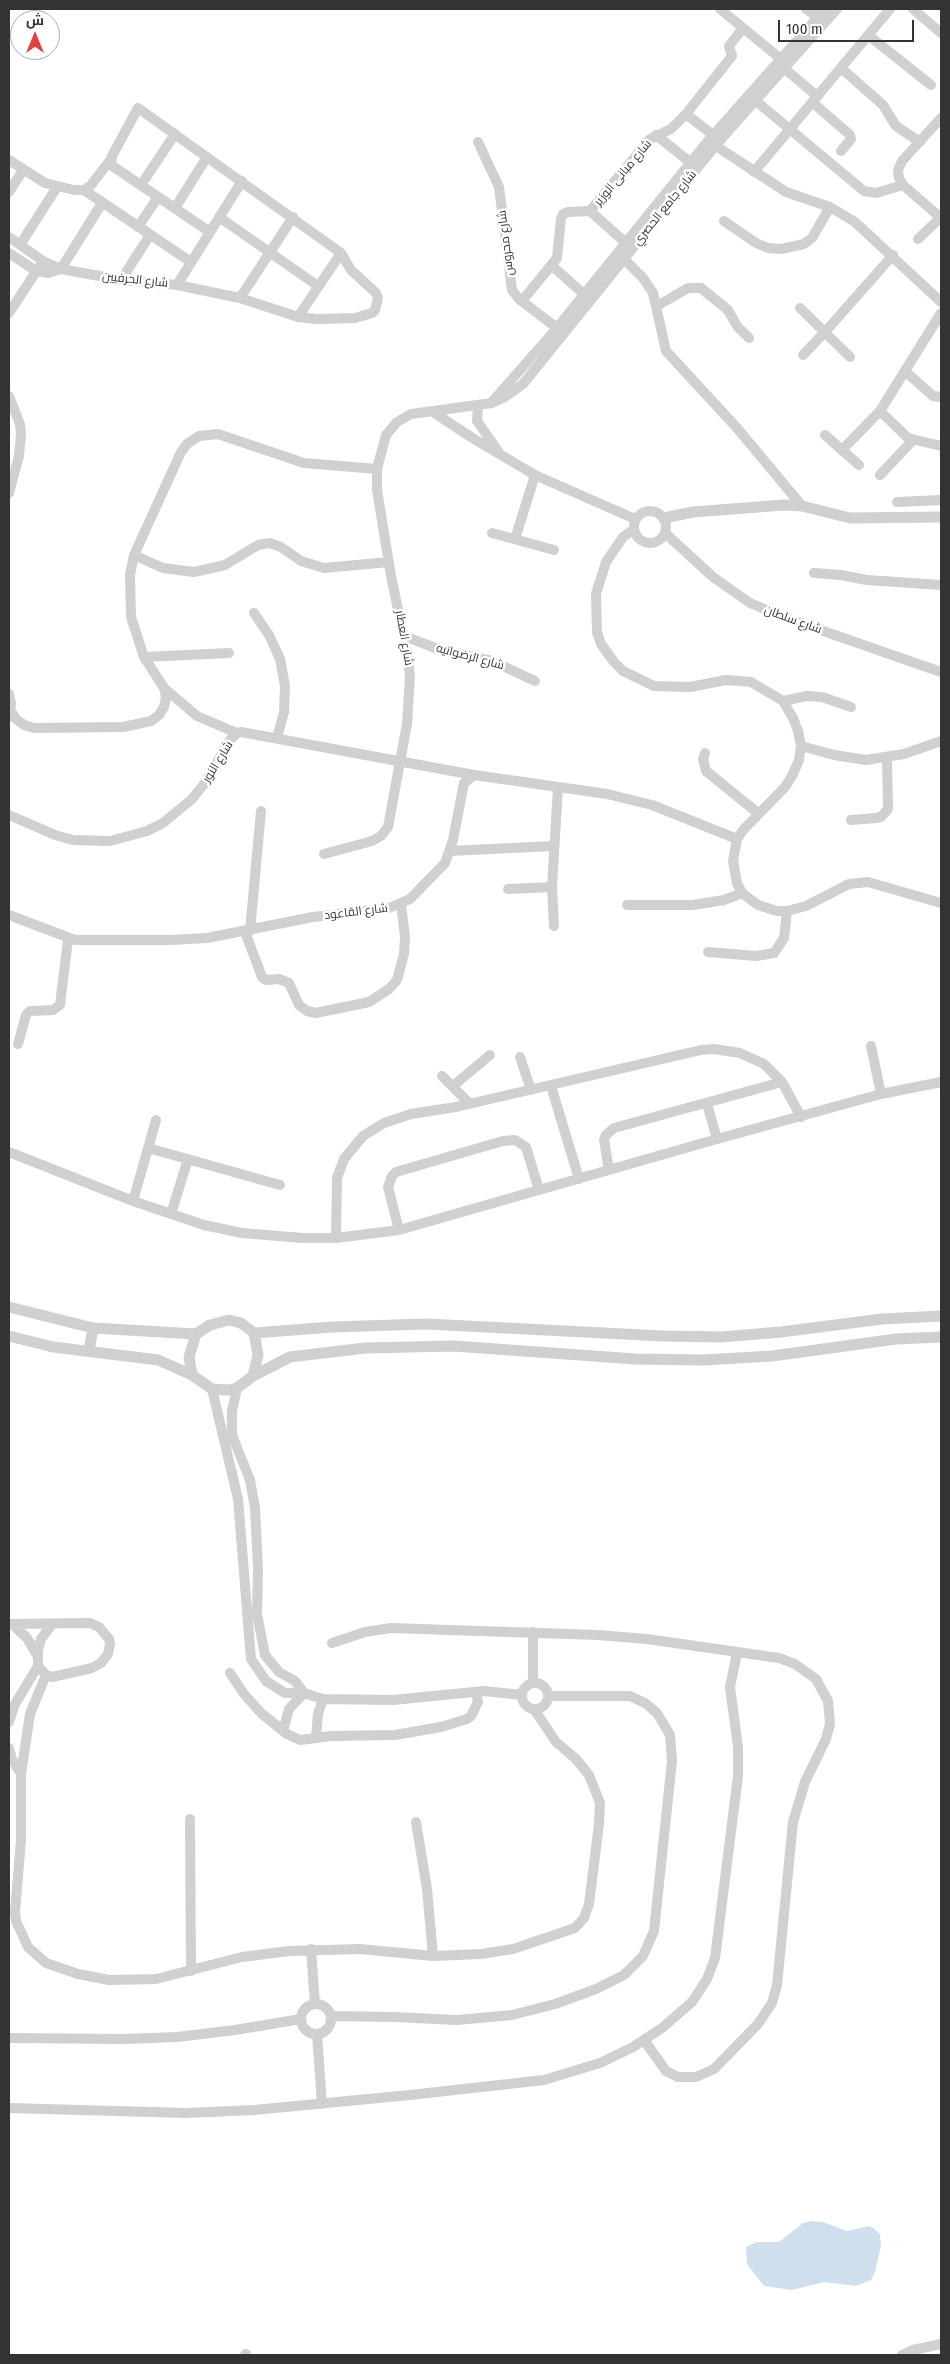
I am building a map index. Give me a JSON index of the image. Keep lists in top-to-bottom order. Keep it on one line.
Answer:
{"streets":{"street":["شارع مبانى الوزير","شارع جامع الحصري","شارع محروس","شارع الحرفيين","شارع سلطان","شارع العطار","شارع الرضوانيه","شارع النور","شارع القاعود"]},"crossings":[["شارع مبانى الوزير","شارع جامع الحصري"],["شارع جامع الحصري","شارع محروس"],["شارع جامع الحصري","شارع العطار"],["شارع العطار","شارع الرضوانيه"],["شارع العطار","شارع النور"],["شارع النور","شارع القاعود"]],"scale_bar":"100 m","north":"top"}
